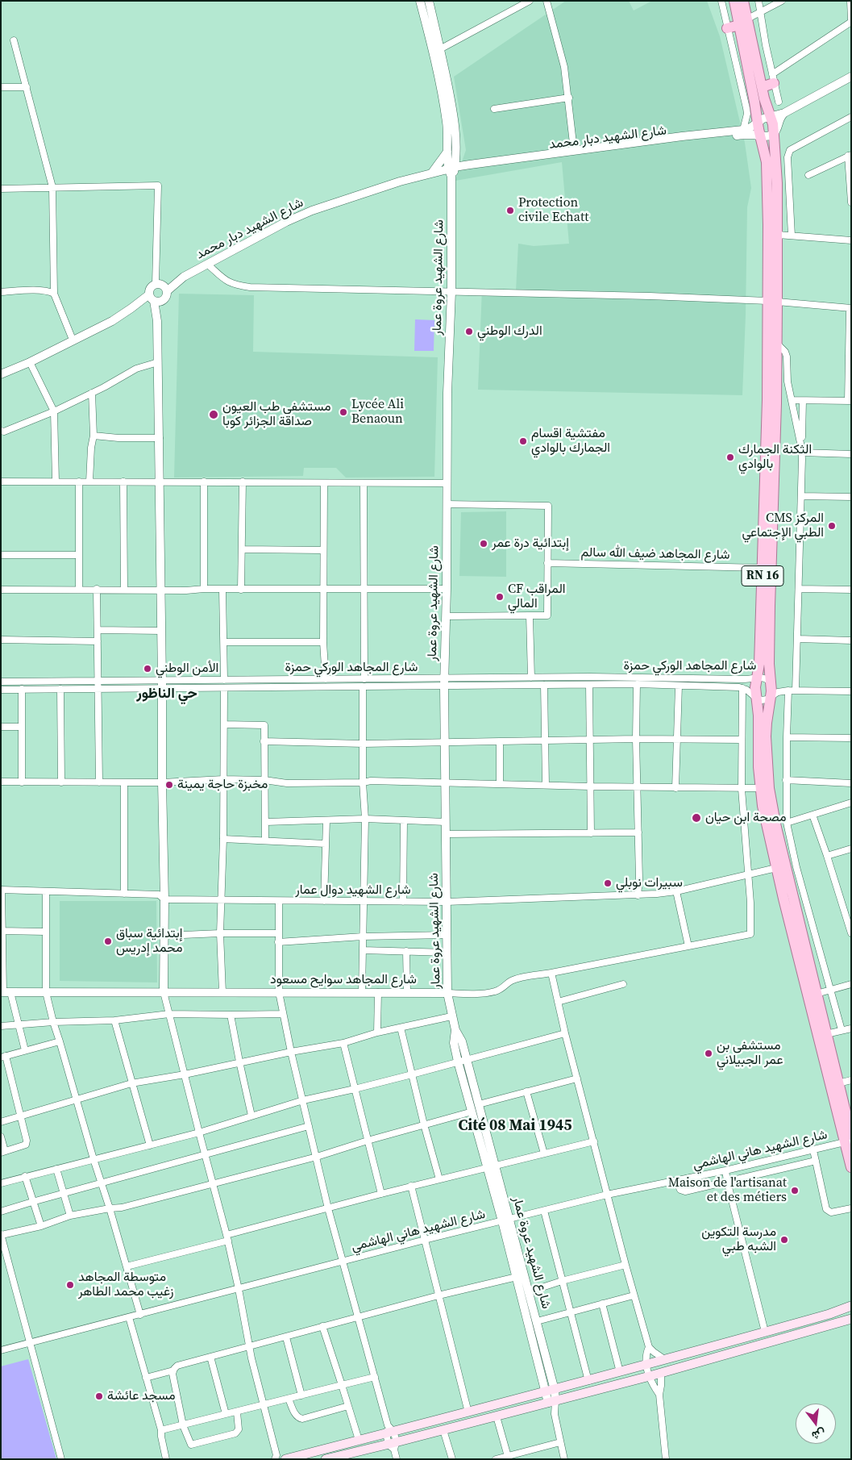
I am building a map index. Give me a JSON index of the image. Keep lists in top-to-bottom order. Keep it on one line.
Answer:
{"streets":{"main road":["RN 16"],"street":["شارع الشهيد دبار محمد","شارع الشهيد عروة عمار","شارع المجاهد ضيف الله سالم","شارع المجاهد الوركي حمزة","شارع الشهيد دوال عمار","شارع المجاهد سوايح مسعود","شارع الشهيد هاني الهاشمي"]},"crossings":[["شارع الشهيد دبار محمد","شارع الشهيد عروة عمار"],["شارع الشهيد دبار محمد","RN 16"],["شارع الشهيد عروة عمار","شارع المجاهد الوركي حمزة"],["شارع الشهيد عروة عمار","شارع الشهيد دوال عمار"],["شارع الشهيد عروة عمار","شارع المجاهد سوايح مسعود"],["شارع الشهيد عروة عمار","شارع الشهيد هاني الهاشمي"],["شارع المجاهد ضيف الله سالم","RN 16"],["RN 16","شارع المجاهد الوركي حمزة"],["RN 16","شارع الشهيد دوال عمار"],["RN 16","شارع الشهيد هاني الهاشمي"],["شارع الشهيد دوال عمار","شارع المجاهد سوايح مسعود"]],"districts":["حي الناظور","Cité 08 Mai 1945"],"places":["Protection civile Echatt","الدرك الوطني","Lycée Ali Benaoun","مستشفى طب العيون صداقة الجزائر كوبا","مفتشية اقسام الجمارك بالوادي","الثكنة الجمارك بالوادي","CMS المركز الطبي الإجتماعي","إبتدائية درة عمر","CF المراقب المالي","الأمن الوطني","مخبزة حاجة يمينة","مصحة ابن حيان","سبيرات نوبلي","إبتدائية سباق محمد إدريس","مستشفى بن عمر الجبيلاني","Maison de l'artisanat et des métiers","مدرسة التكوين الشبه طبي","متوسطة المجاهد زغيب محمد الطاهر","مسجد عائشة"],"north":"bottom"}
